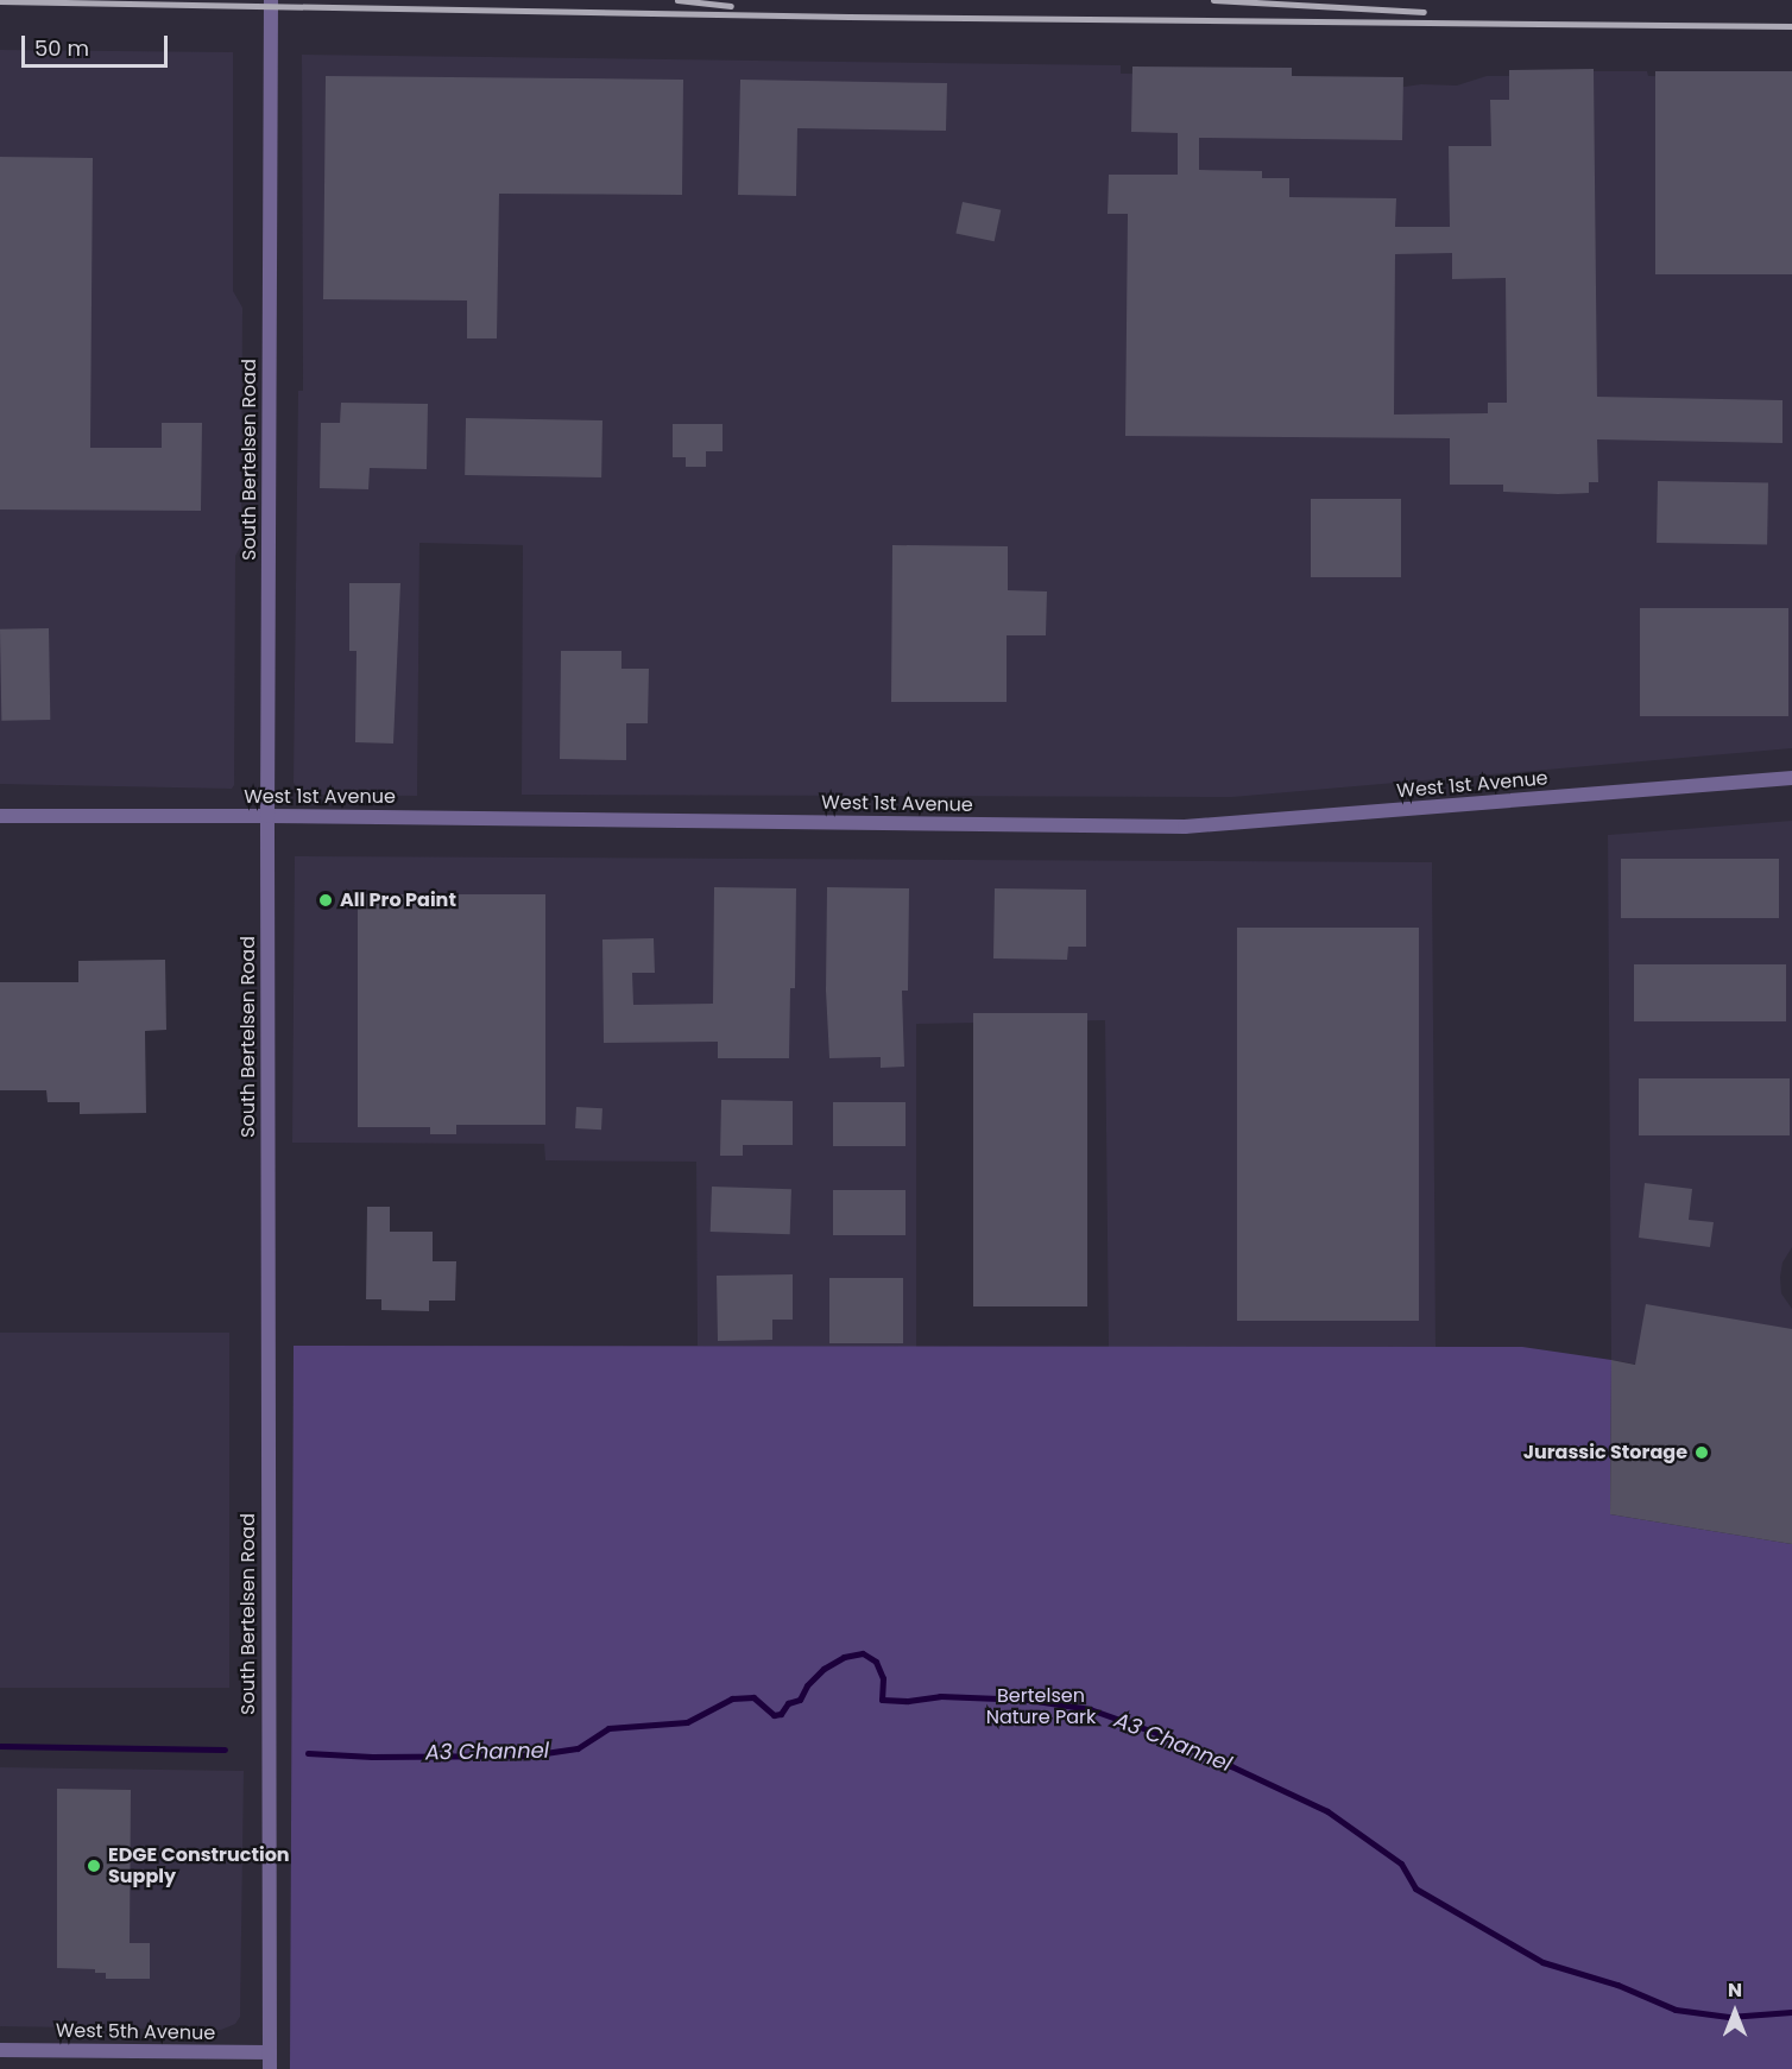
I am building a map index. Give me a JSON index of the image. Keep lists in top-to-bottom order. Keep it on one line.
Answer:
{"streets":{"street":["South Bertelsen Road","West 1st Avenue","West 5th Avenue"]},"crossings":[["South Bertelsen Road","West 1st Avenue"],["South Bertelsen Road","West 5th Avenue"]],"water":["A3 Channel"],"parks":["Bertelsen Nature Park"],"places":["All Pro Paint","Jurassic Storage","EDGE Construction Supply"],"scale_bar":"50 m","north":"top"}
